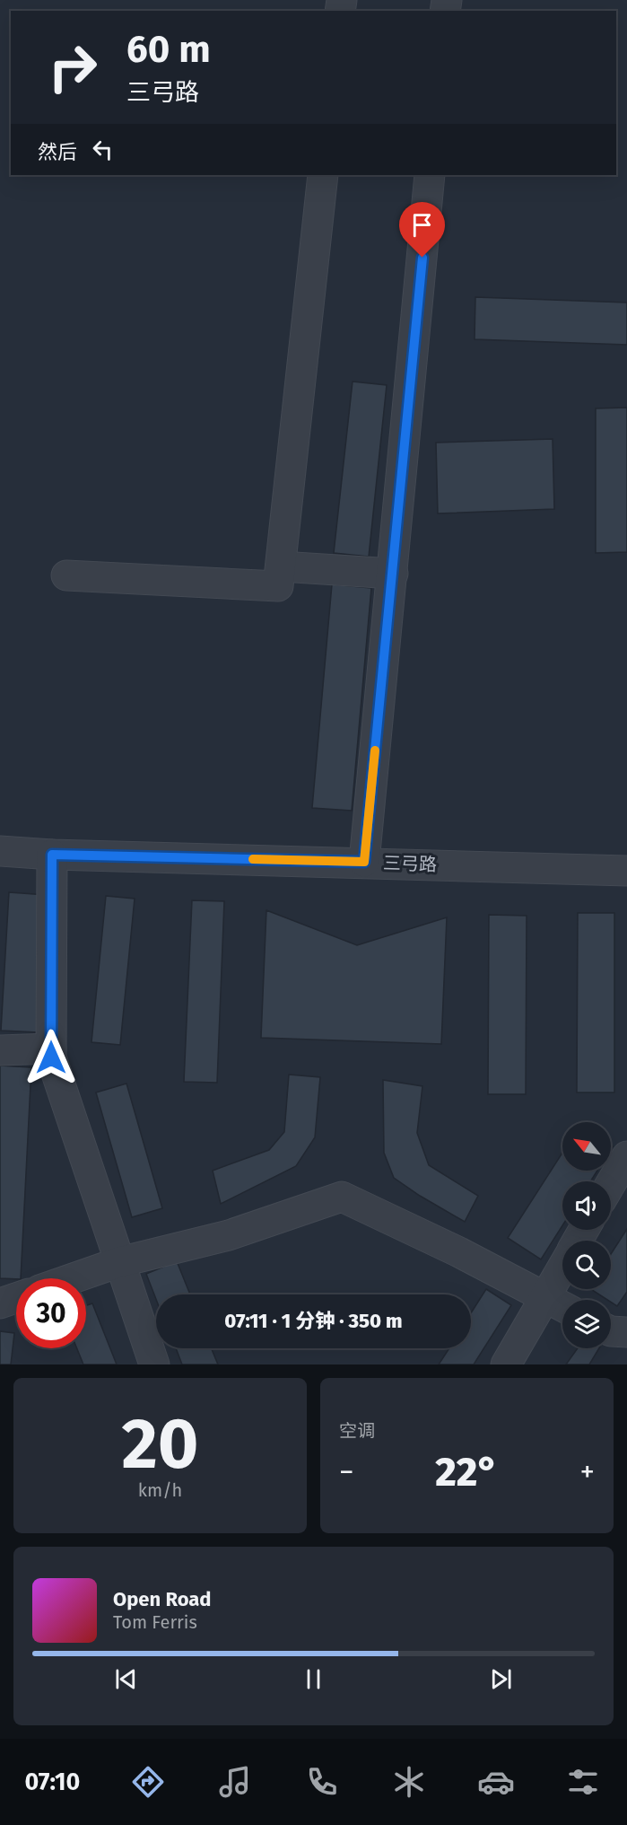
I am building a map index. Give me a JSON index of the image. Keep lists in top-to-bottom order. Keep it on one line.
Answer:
{"streets":{"street":["三弓路"]},"north":"top left","page":{"turn":["60 m","三弓路"],"then":"然后","limit":"30","trip":"07:11 · 1 分钟 · 350 m","tile":[["20","km/h"],"空调"],"heat":["−","22°","+"],"song":["Open Road","Tom Ferris"],"tabs":"07:10"}}
